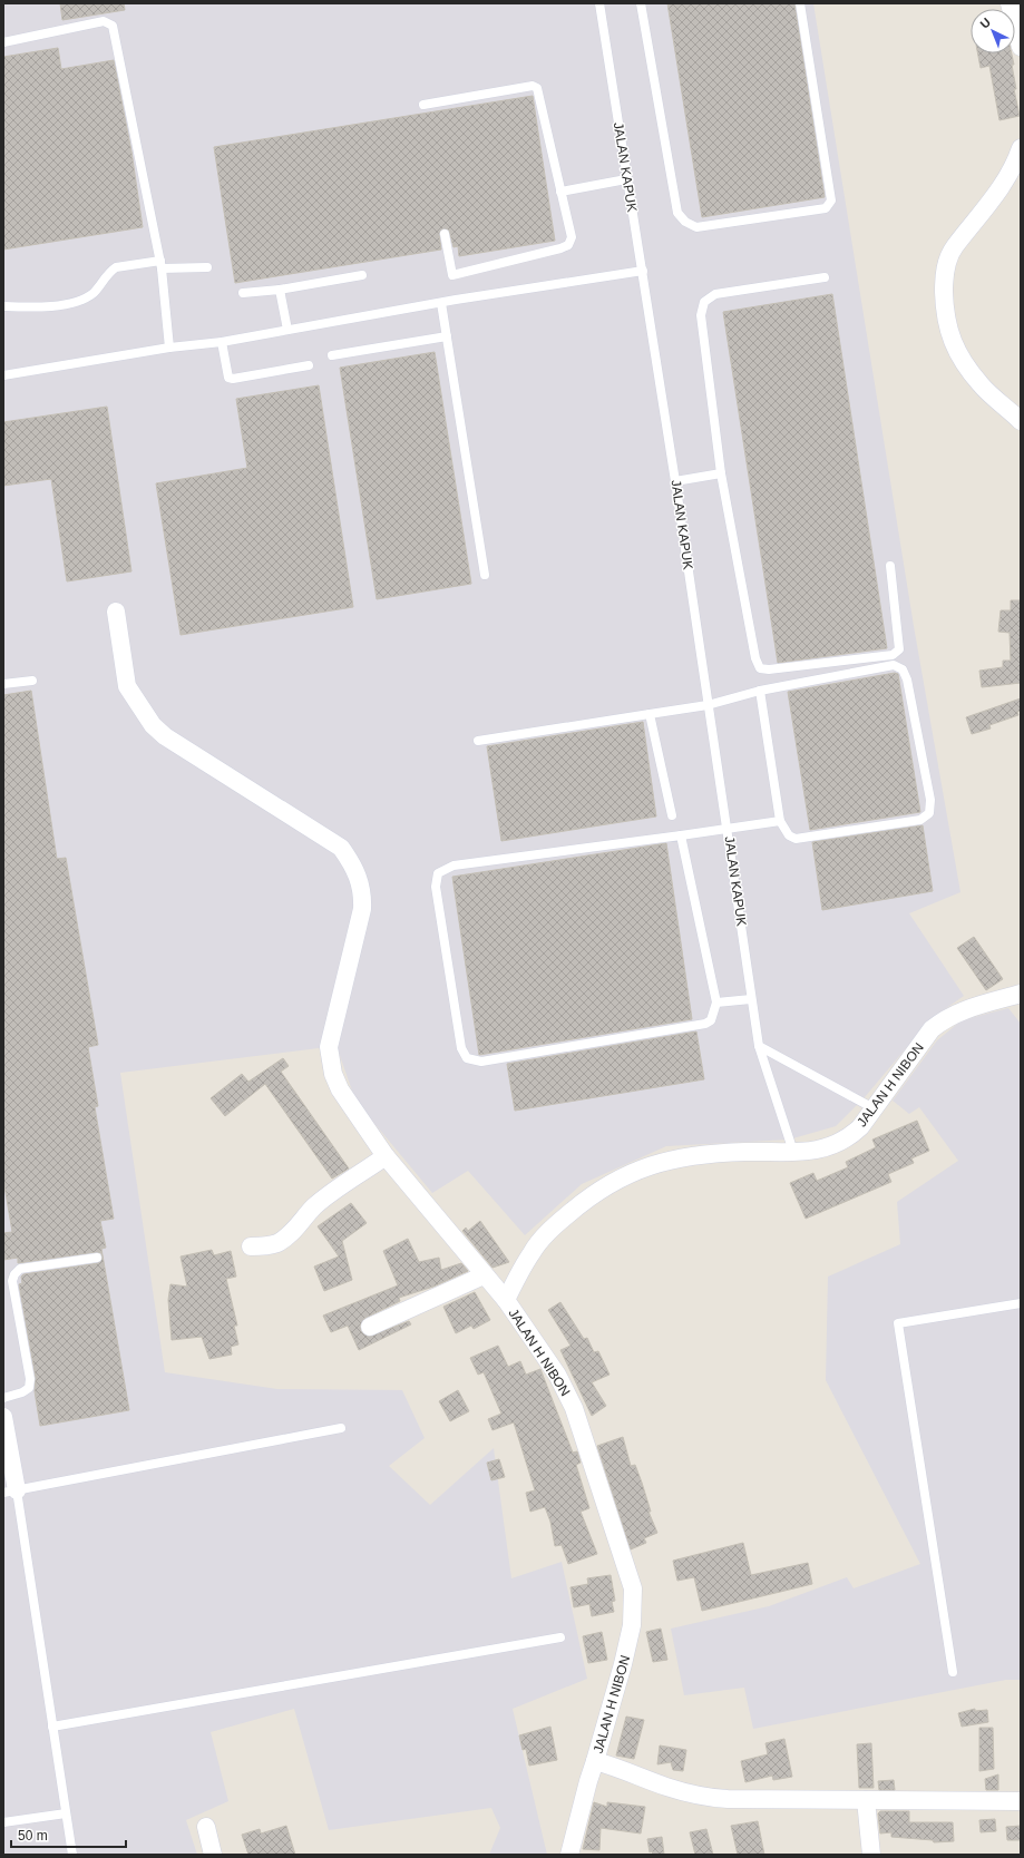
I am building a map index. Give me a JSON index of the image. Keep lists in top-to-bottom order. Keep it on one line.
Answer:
{"streets":{"street":["JALAN H NIBON"],"lane":["JALAN KAPUK"]},"crossings":[["JALAN KAPUK","JALAN H NIBON"]],"scale_bar":"50 m","north":"top left"}
